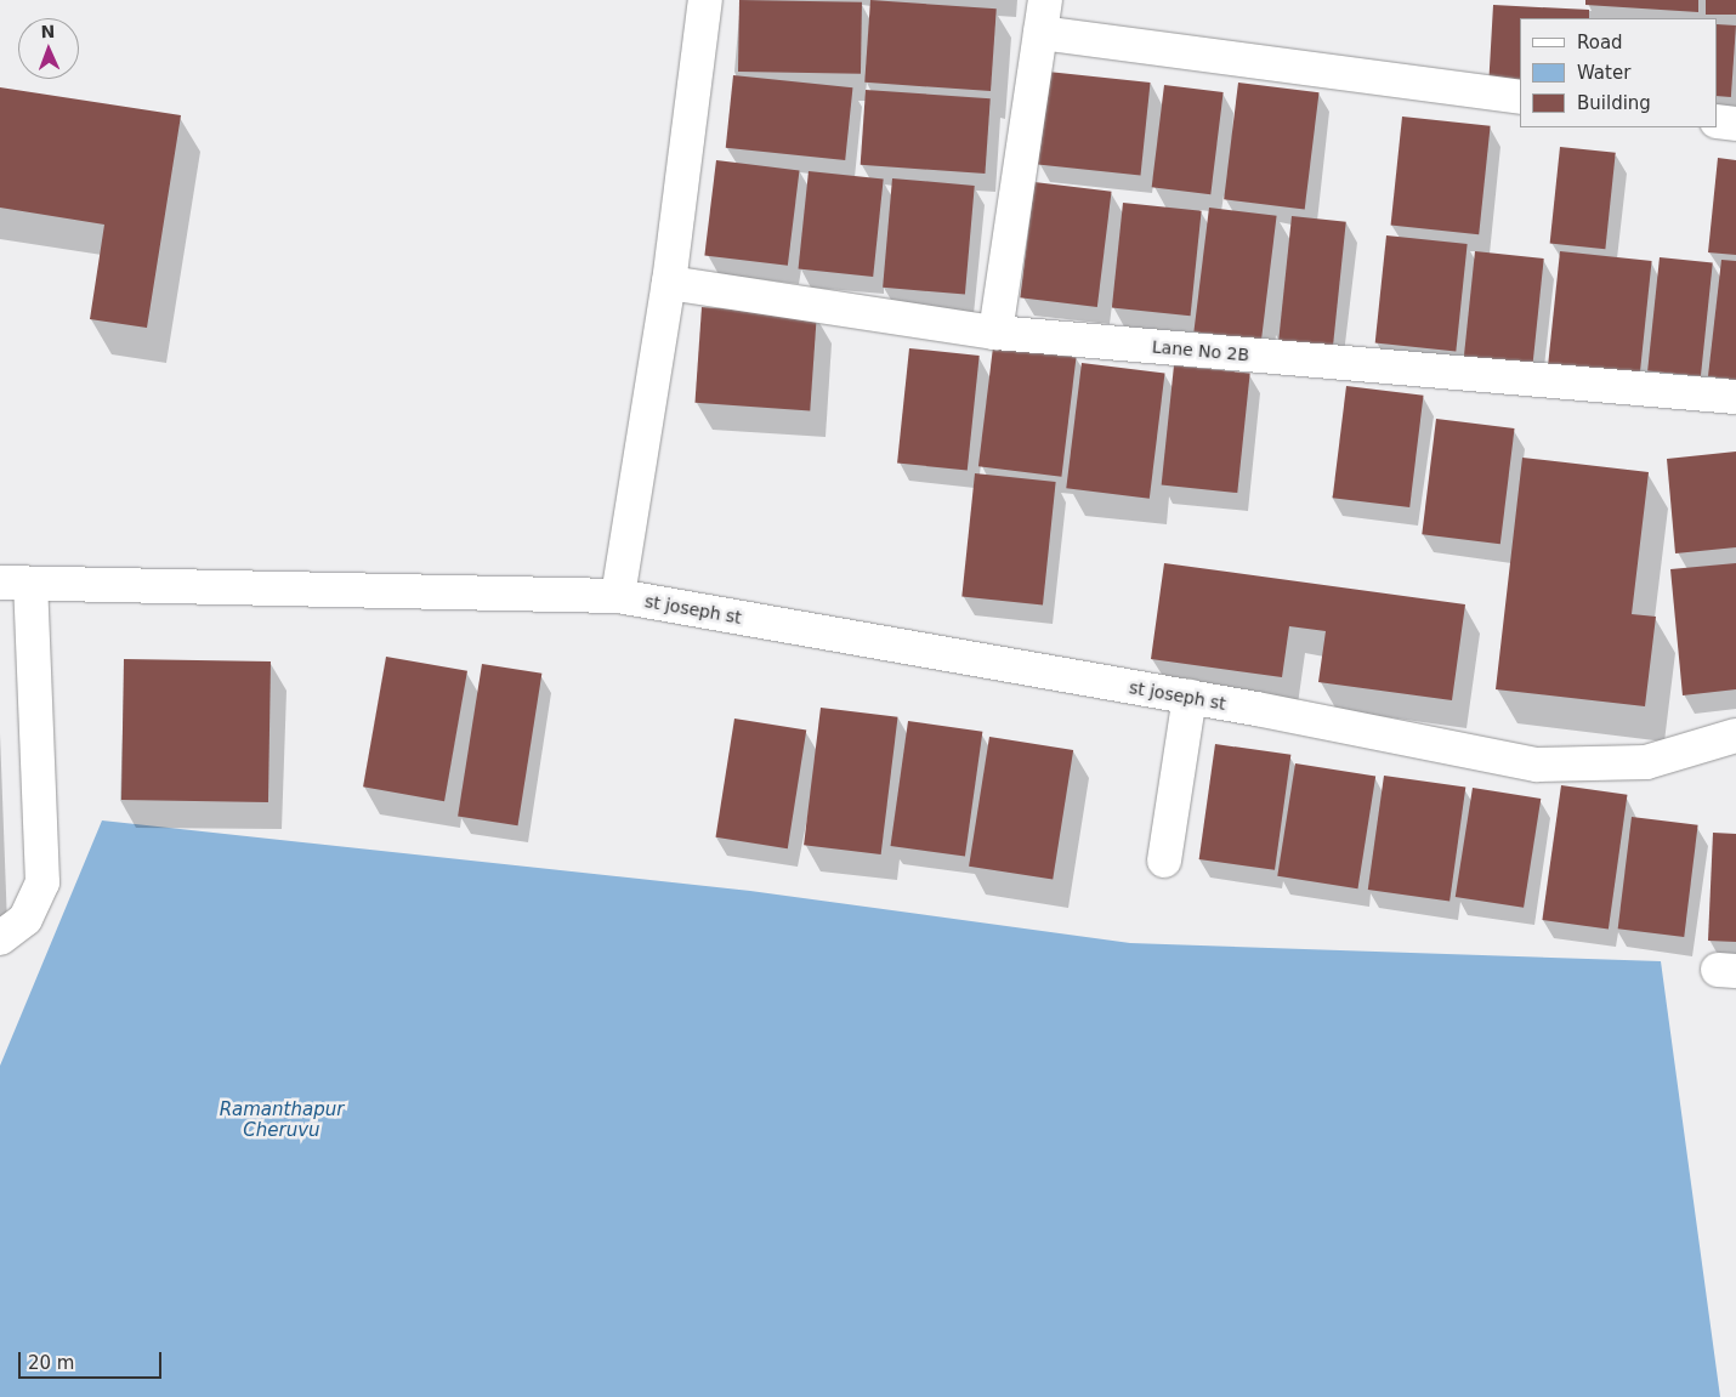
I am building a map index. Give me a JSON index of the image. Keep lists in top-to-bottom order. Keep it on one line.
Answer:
{"streets":{"street":["Lane No 2B","st joseph st"]},"water":["Ramanthapur Cheruvu"],"legend":["Road","Water","Building"],"scale_bar":"20 m","north":"top"}
